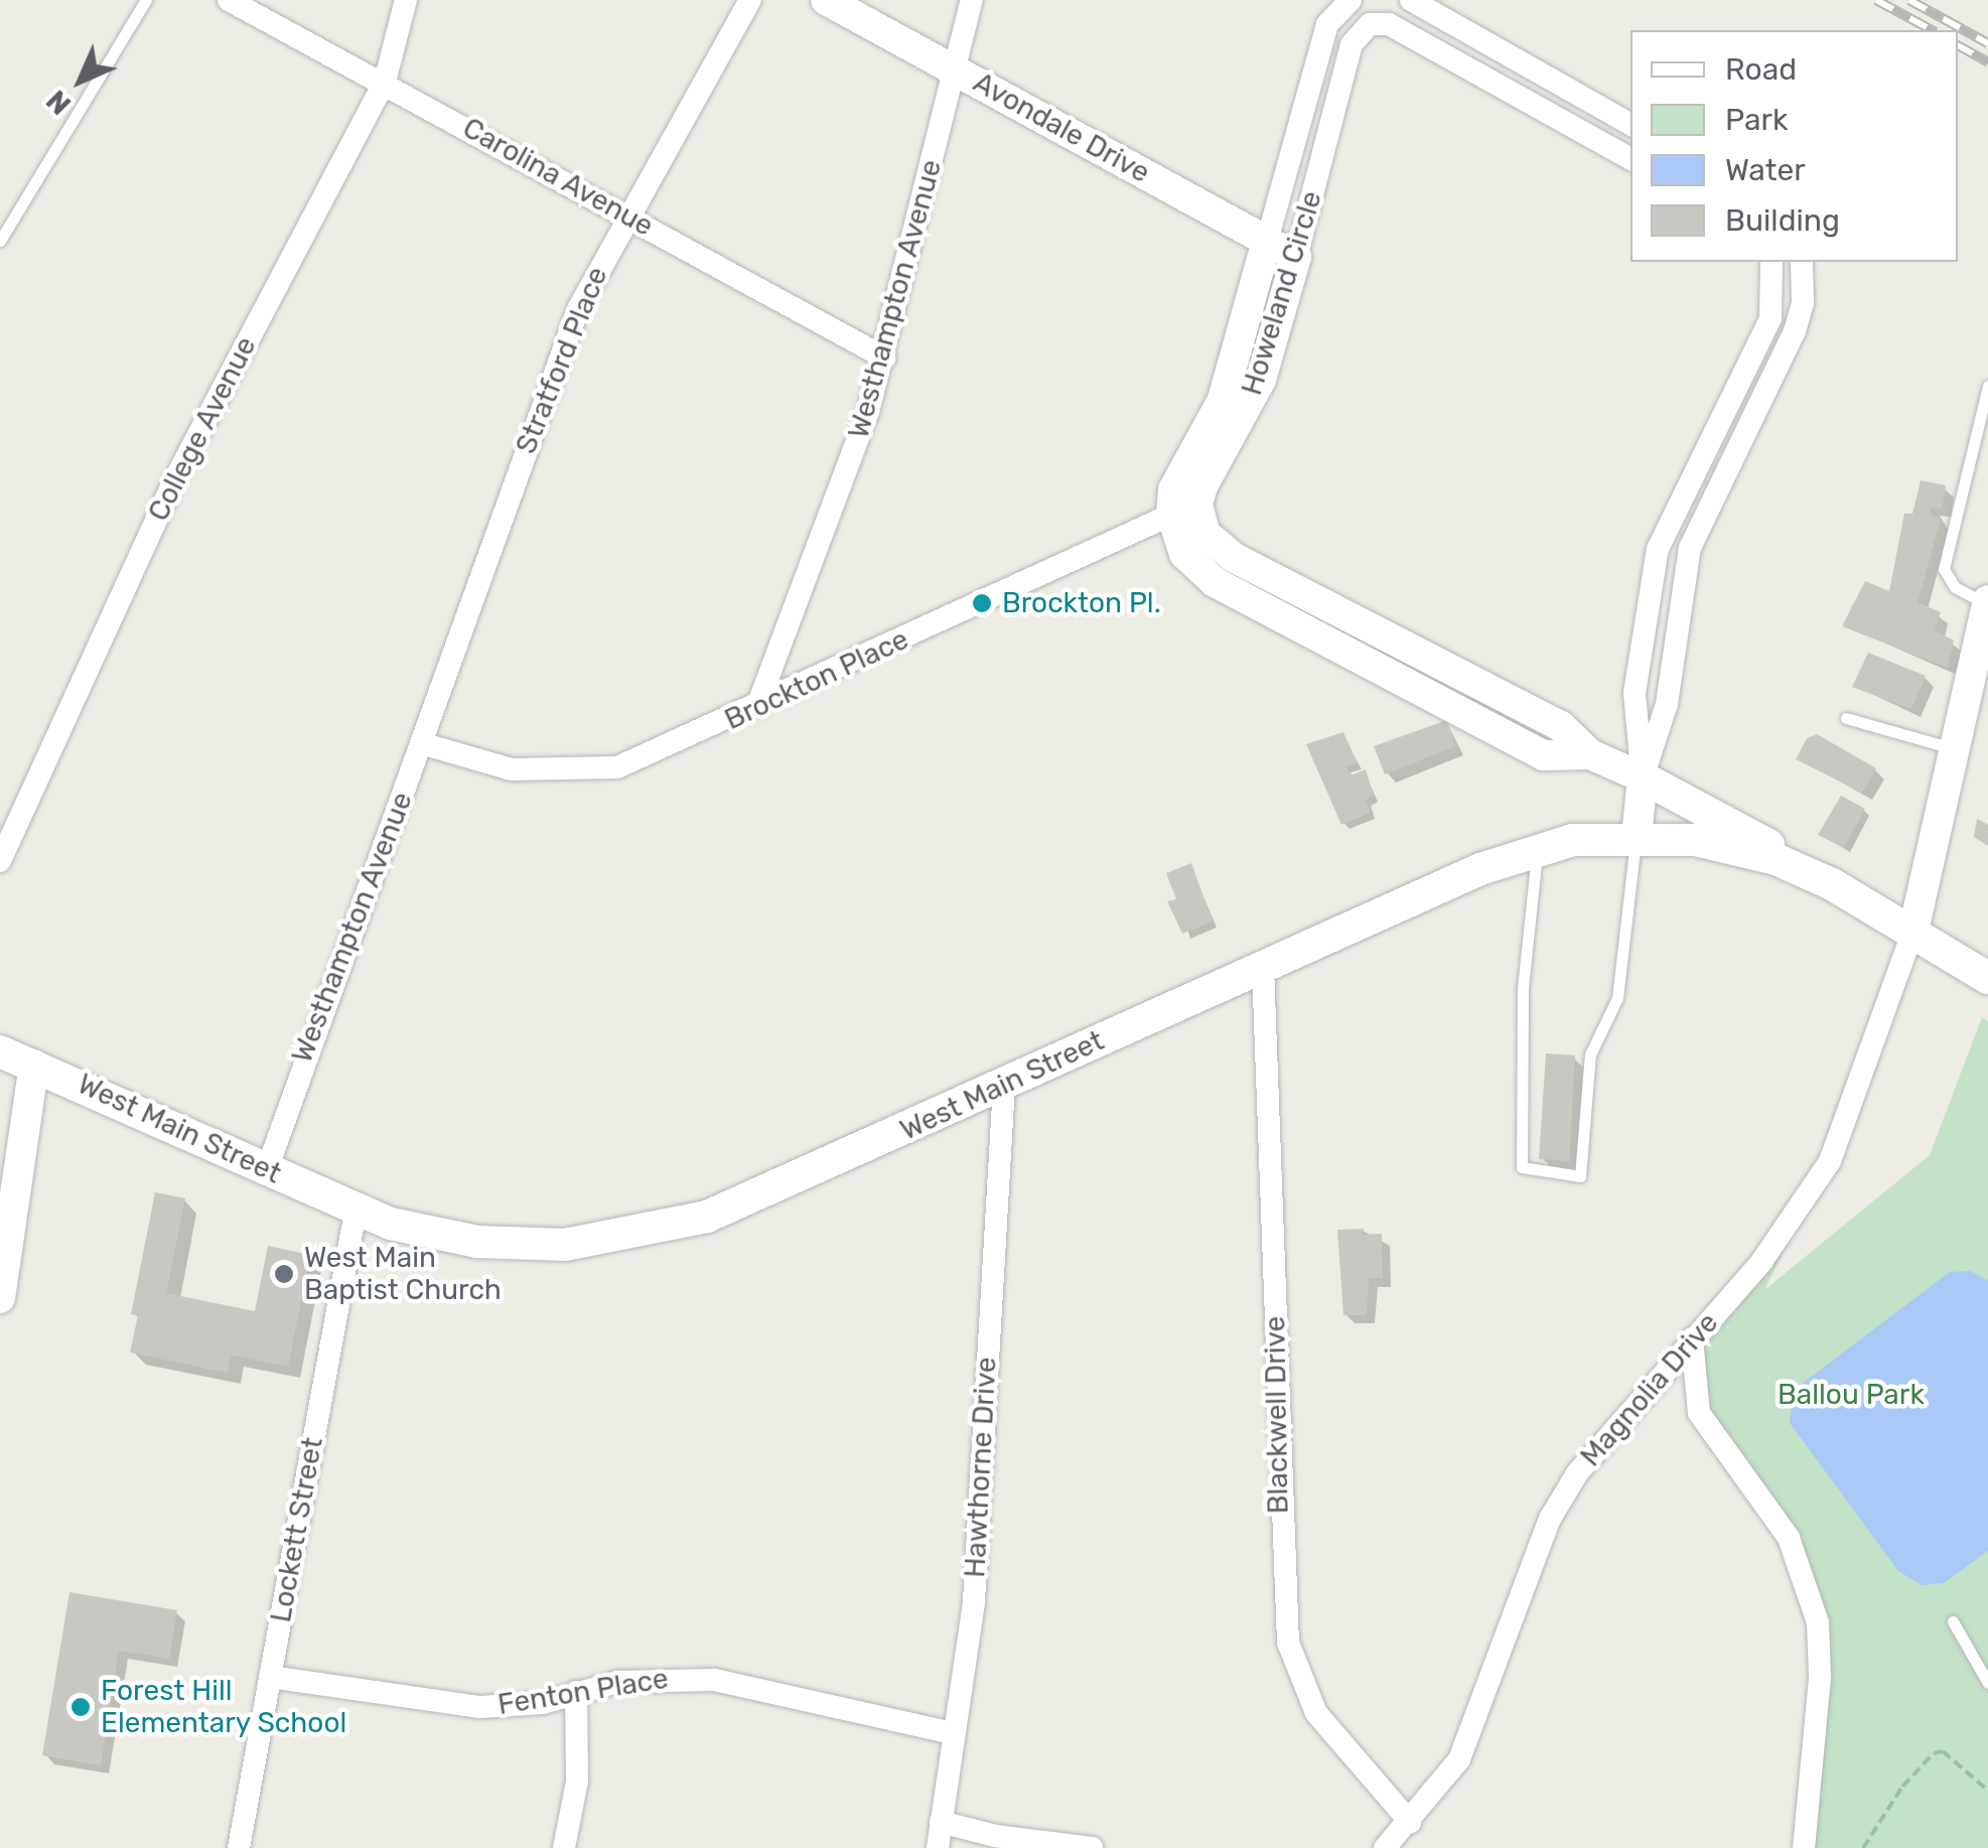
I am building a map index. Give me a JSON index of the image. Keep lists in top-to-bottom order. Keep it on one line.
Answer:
{"streets":{"main road":["West Main Street"],"street":["Avondale Drive","Carolina Avenue","Howeland Circle","Westhampton Avenue","Stratford Place","College Avenue","Brockton Place","Magnolia Drive","Blackwell Drive","Hawthorne Drive","Lockett Street","Fenton Place"]},"crossings":[["Avondale Drive","Howeland Circle"],["Avondale Drive","Westhampton Avenue"],["Carolina Avenue","Westhampton Avenue"],["Carolina Avenue","Stratford Place"],["Carolina Avenue","College Avenue"],["Howeland Circle","Brockton Place"],["Westhampton Avenue","Stratford Place"],["Westhampton Avenue","Brockton Place"],["Westhampton Avenue","West Main Street"],["West Main Street","Magnolia Drive"],["West Main Street","Blackwell Drive"],["West Main Street","Hawthorne Drive"],["West Main Street","Lockett Street"],["Magnolia Drive","Blackwell Drive"],["Hawthorne Drive","Fenton Place"],["Lockett Street","Fenton Place"]],"parks":["Ballou Park"],"places":["Brockton Pl.","West Main Baptist Church","Forest Hill Elementary School"],"legend":["Road","Park","Water","Building"],"north":"bottom left"}
